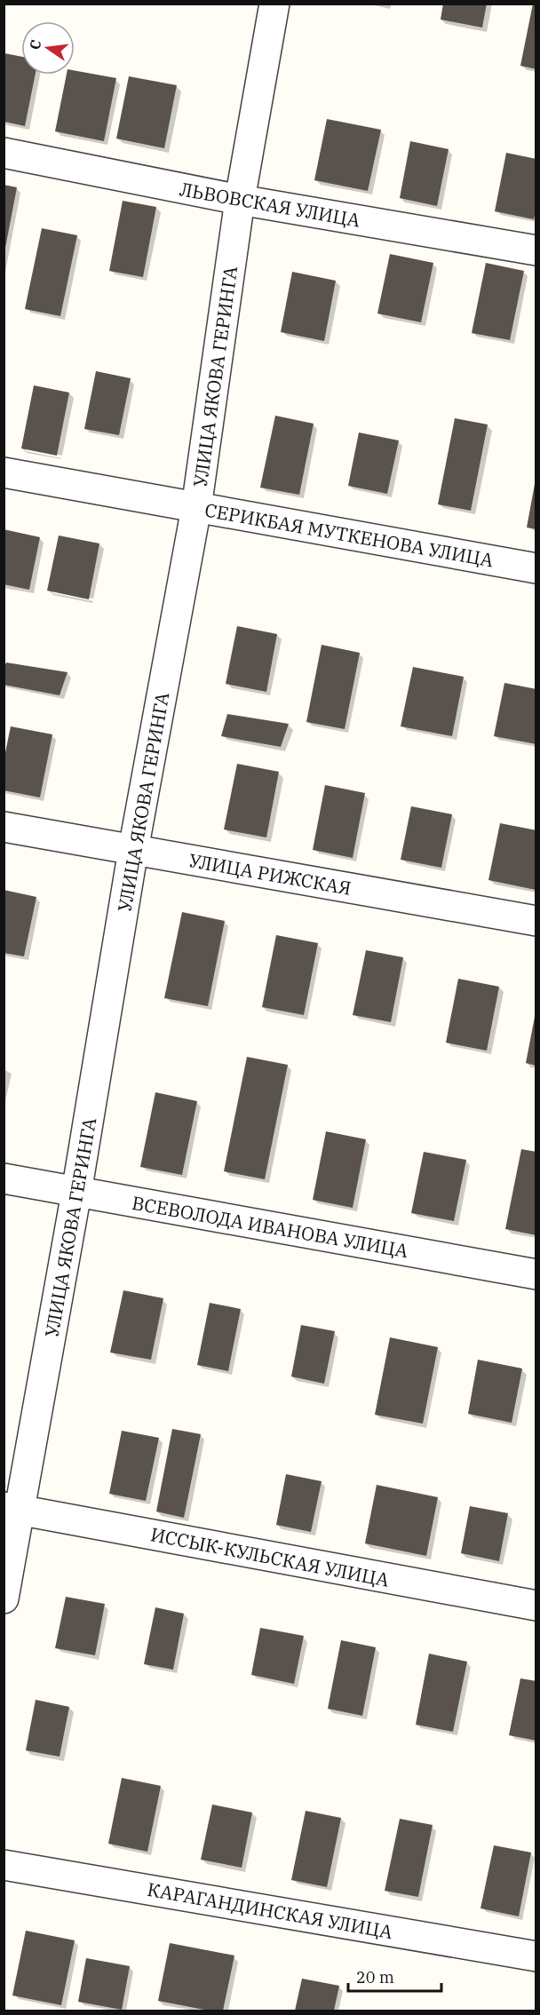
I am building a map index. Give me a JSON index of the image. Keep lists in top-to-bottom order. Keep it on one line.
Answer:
{"streets":{"street":["ЛЬВОВСКАЯ УЛИЦА","УЛИЦА ЯКОВА ГЕРИНГА","СЕРИКБАЯ МУТКЕНОВА УЛИЦА","УЛИЦА РИЖСКАЯ","ВСЕВОЛОДА ИВАНОВА УЛИЦА","ИССЫК-КУЛЬСКАЯ УЛИЦА","КАРАГАНДИНСКАЯ УЛИЦА"]},"crossings":[["ЛЬВОВСКАЯ УЛИЦА","УЛИЦА ЯКОВА ГЕРИНГА"],["УЛИЦА ЯКОВА ГЕРИНГА","СЕРИКБАЯ МУТКЕНОВА УЛИЦА"],["УЛИЦА ЯКОВА ГЕРИНГА","УЛИЦА РИЖСКАЯ"],["УЛИЦА ЯКОВА ГЕРИНГА","ВСЕВОЛОДА ИВАНОВА УЛИЦА"],["УЛИЦА ЯКОВА ГЕРИНГА","ИССЫК-КУЛЬСКАЯ УЛИЦА"]],"scale_bar":"20 m","north":"left"}
